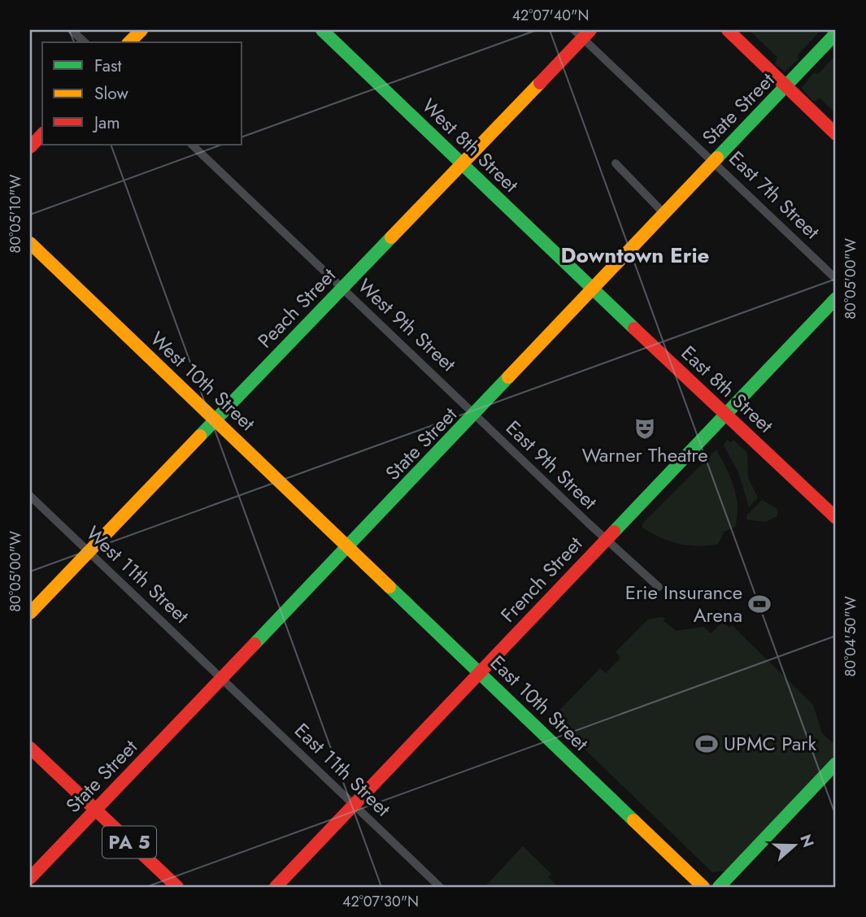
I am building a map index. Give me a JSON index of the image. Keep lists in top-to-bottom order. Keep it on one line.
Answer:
{"streets":{"main road":["State Street","West 8th Street","Peach Street","West 10th Street","East 8th Street","French Street","East 10th Street","PA 5"],"street":["East 7th Street","West 9th Street","East 9th Street","West 11th Street","East 11th Street"]},"crossings":[["State Street","West 8th Street"],["State Street","East 7th Street"],["State Street","West 9th Street"],["State Street","West 10th Street"],["State Street","East 8th Street"],["State Street","East 9th Street"],["State Street","West 11th Street"],["State Street","East 10th Street"],["State Street","East 11th Street"],["State Street","PA 5"],["West 8th Street","Peach Street"],["West 8th Street","East 8th Street"],["East 7th Street","Peach Street"],["Peach Street","West 9th Street"],["Peach Street","West 10th Street"],["Peach Street","West 11th Street"],["West 9th Street","East 9th Street"],["West 10th Street","East 10th Street"],["East 8th Street","French Street"],["East 9th Street","French Street"],["West 11th Street","East 11th Street"],["French Street","East 10th Street"],["French Street","East 11th Street"]],"districts":["Downtown Erie"],"places":{"theatre":["Warner Theatre"],"sports":["Erie Insurance Arena","UPMC Park"]},"legend":["Fast","Slow","Jam"],"north":"right","coordinates":["42°07'40\"N","80°05'10\"W","80°05'00\"W","80°04'50\"W","42°07'30\"N"]}
